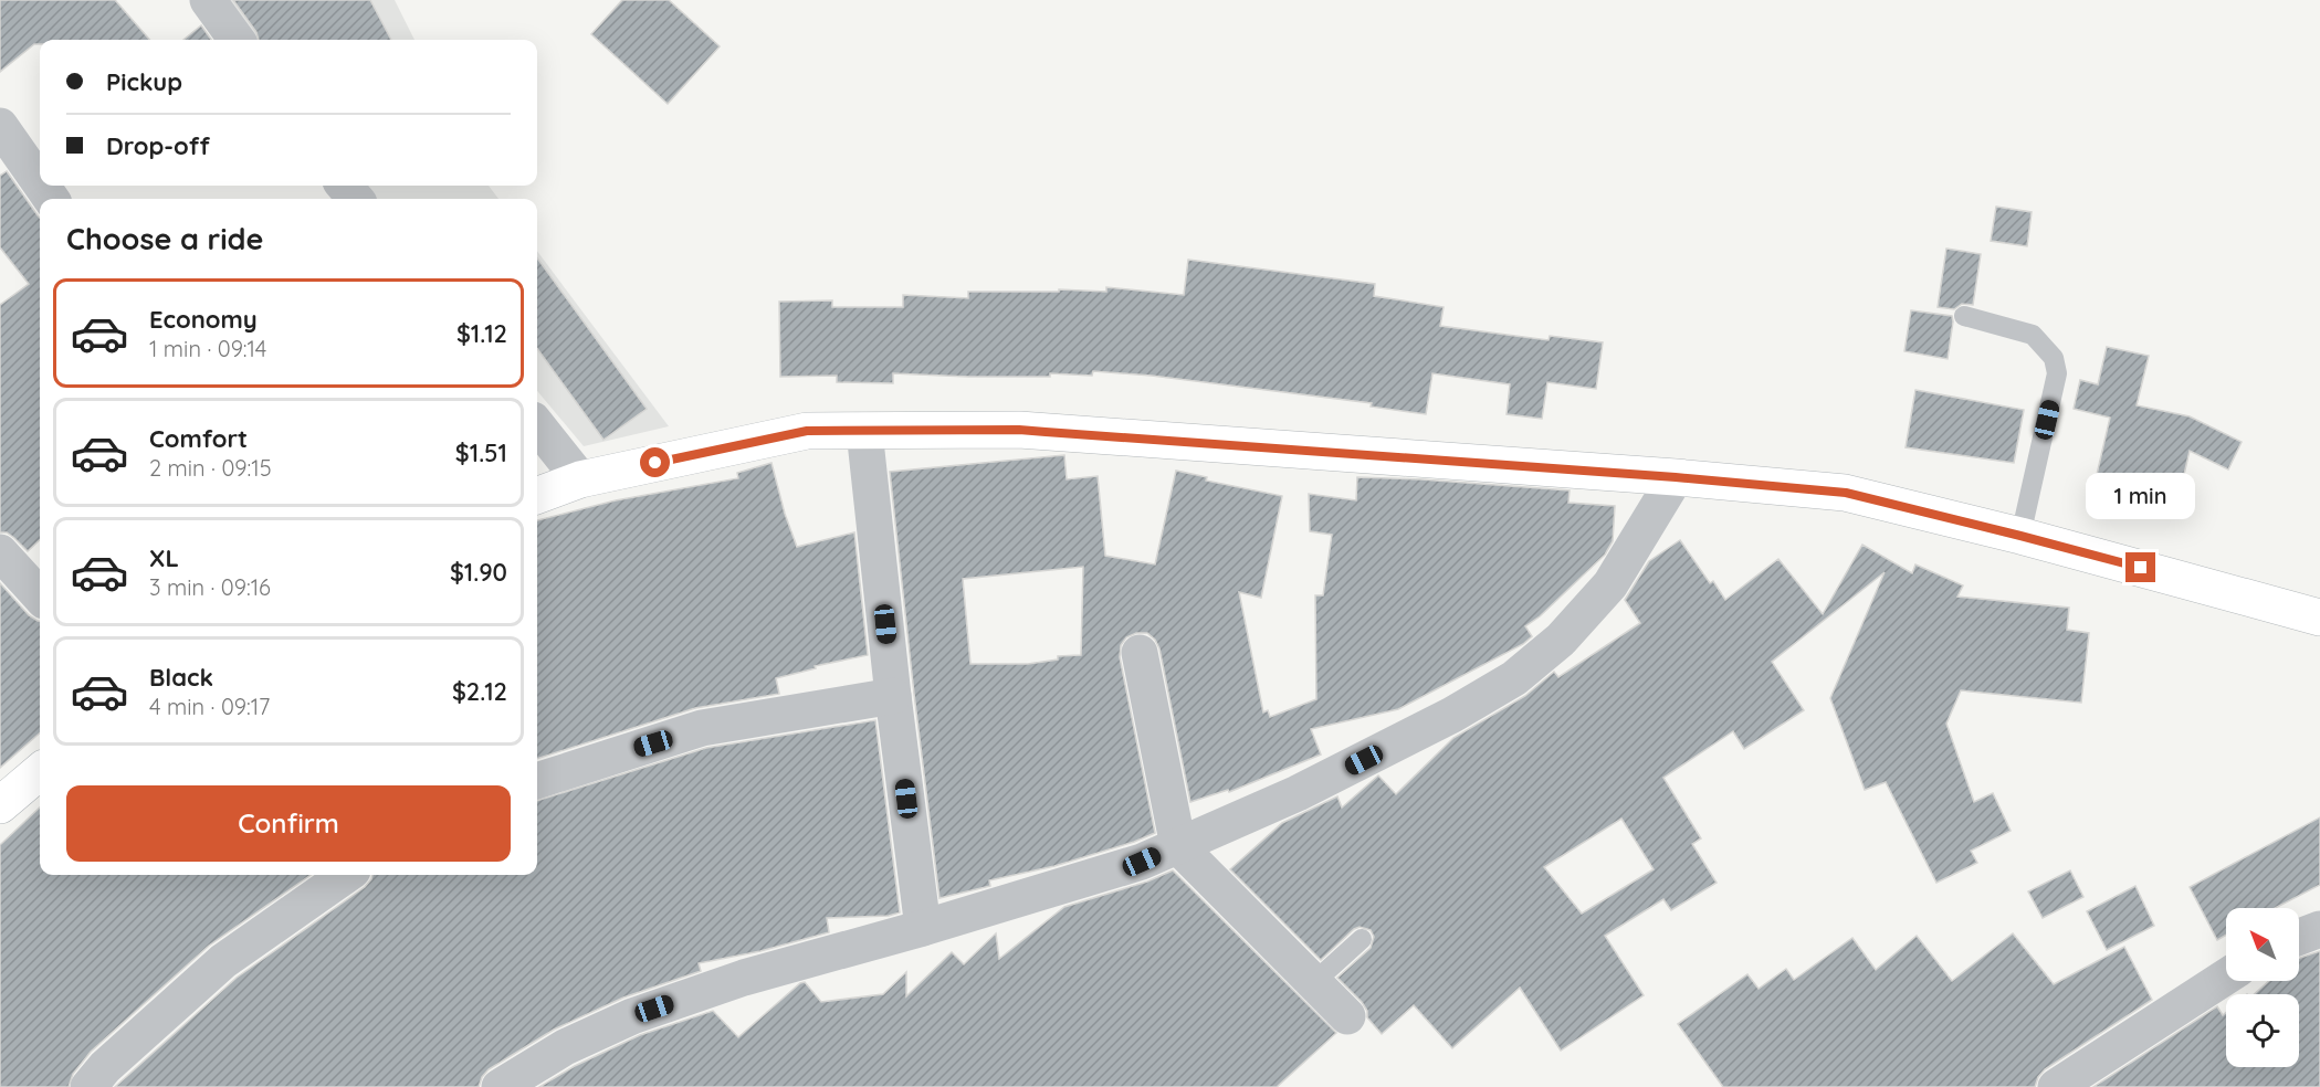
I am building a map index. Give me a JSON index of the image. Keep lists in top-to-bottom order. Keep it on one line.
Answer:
{"north":"top left","page":{"banner":["Pickup","Drop-off"],"heading":"Choose a ride","list":[{"name":"Economy","note":"1 min · 09:14","value":"$1.12"},{"name":"Comfort","note":"2 min · 09:15","value":"$1.51"},{"name":"XL","note":"3 min · 09:16","value":"$1.90"},{"name":"Black","note":"4 min · 09:17","value":"$2.12"}],"bubble":"1 min","buttons":"Confirm"}}
